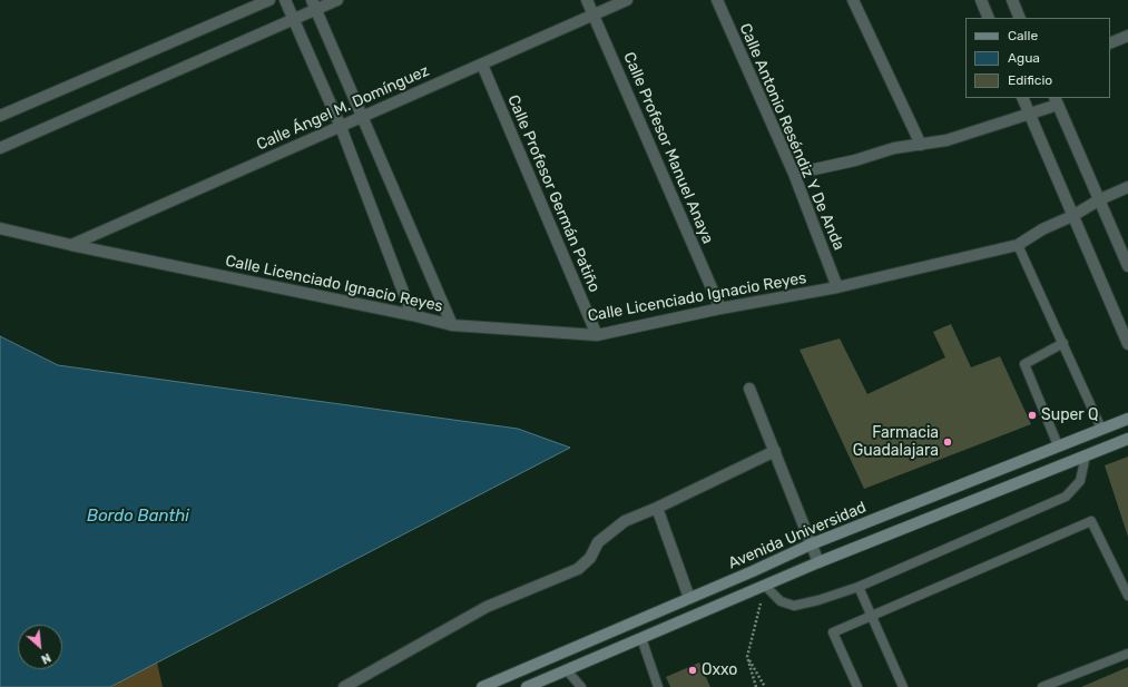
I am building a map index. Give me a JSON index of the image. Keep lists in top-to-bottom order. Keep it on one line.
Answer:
{"streets":{"main road":["Avenida Universidad"],"street":["Calle Ángel M. Domínguez","Calle Antonio Reséndiz Y De Anda","Calle Profesor Manuel Anaya","Calle Profesor Germán Patiño","Calle Licenciado Ignacio Reyes"]},"crossings":[["Calle Ángel M. Domínguez","Calle Profesor Manuel Anaya"],["Calle Ángel M. Domínguez","Calle Profesor Germán Patiño"],["Calle Ángel M. Domínguez","Calle Licenciado Ignacio Reyes"],["Calle Antonio Reséndiz Y De Anda","Calle Licenciado Ignacio Reyes"],["Calle Profesor Manuel Anaya","Calle Licenciado Ignacio Reyes"],["Calle Profesor Germán Patiño","Calle Licenciado Ignacio Reyes"]],"water":["Bordo Banthi"],"places":["Super Q","Farmacia Guadalajara","Oxxo"],"legend":["Calle","Agua","Edificio"],"north":"bottom right"}
